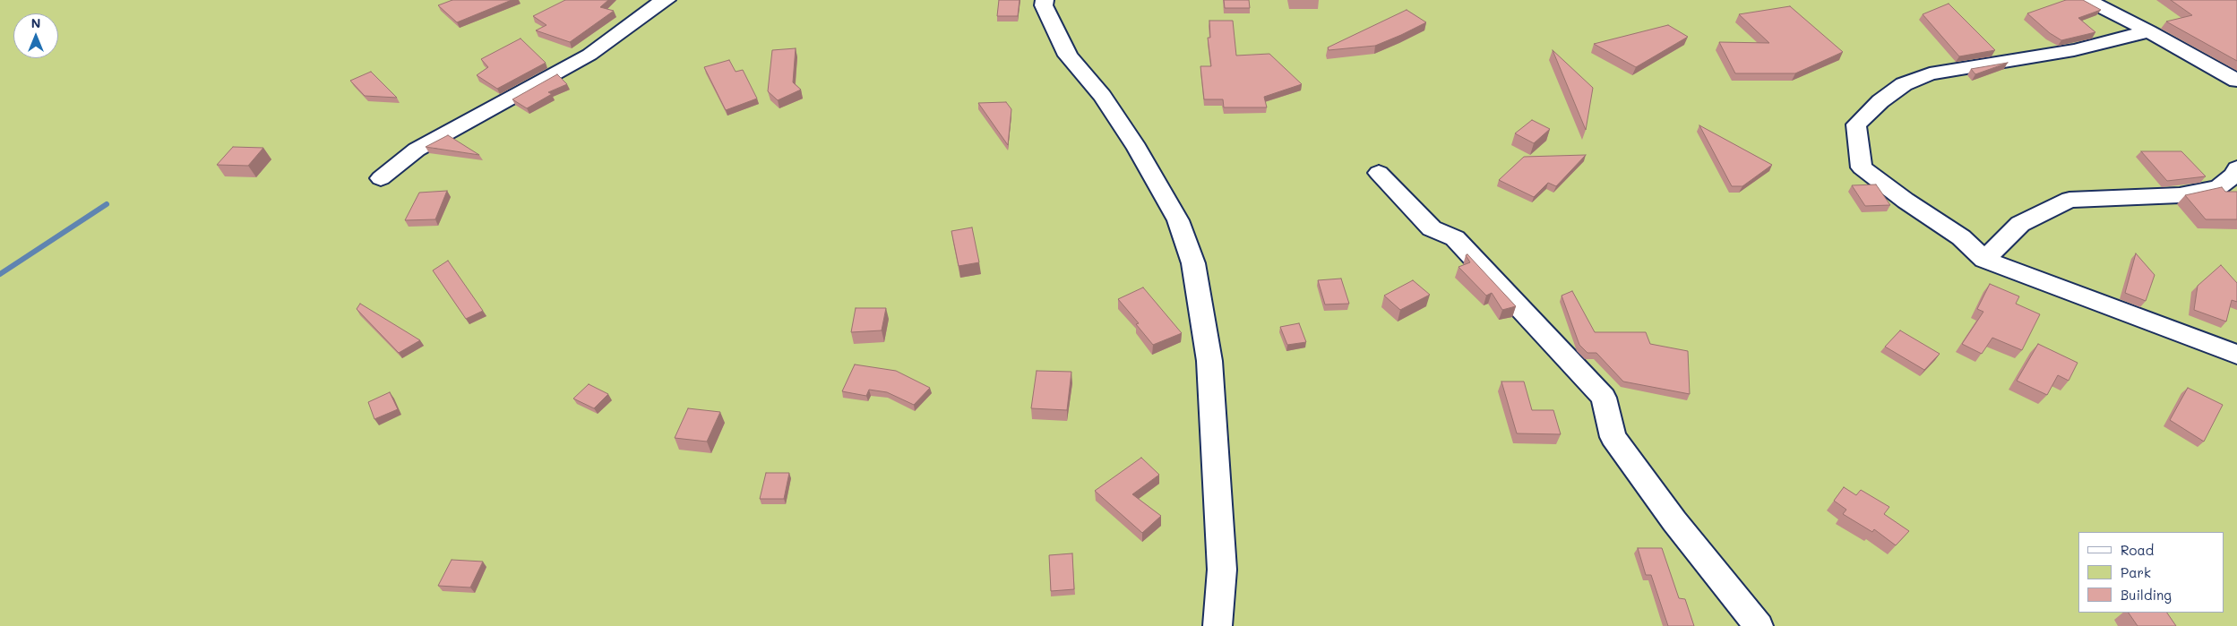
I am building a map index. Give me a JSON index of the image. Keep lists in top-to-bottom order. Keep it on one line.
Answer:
{"legend":["Road","Park","Building"],"north":"top"}
